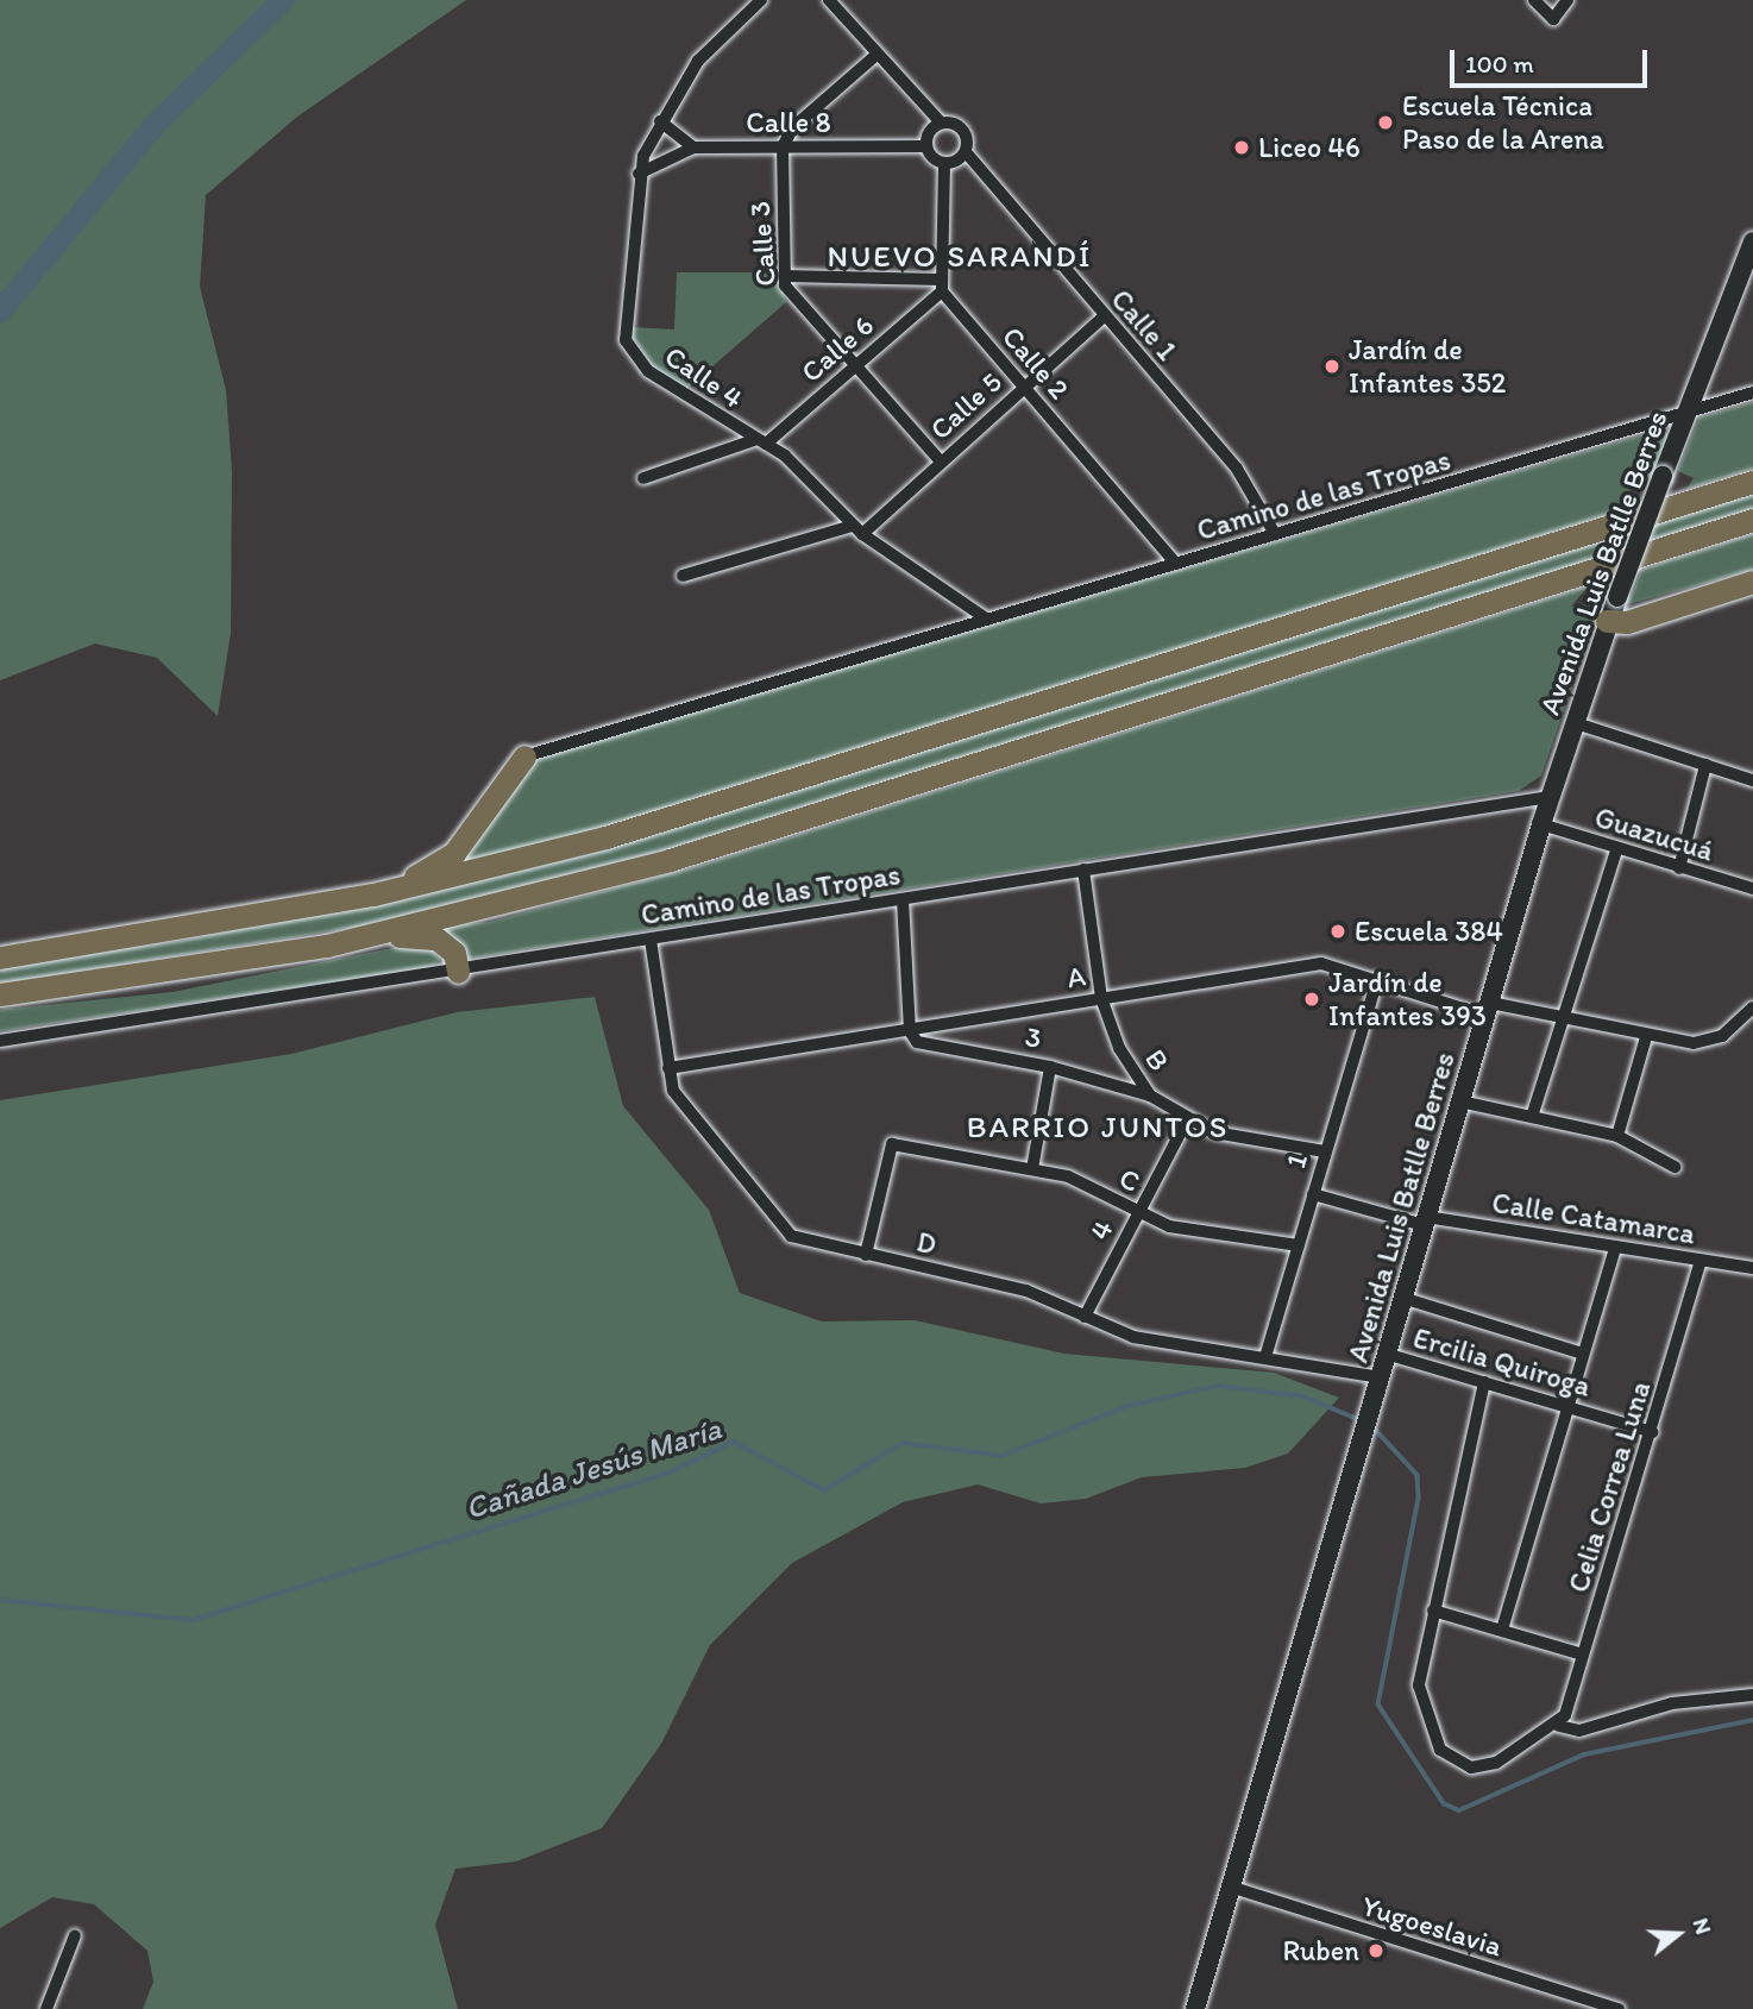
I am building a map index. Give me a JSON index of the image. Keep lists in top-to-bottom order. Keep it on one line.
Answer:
{"streets":{"main road":["Avenida Luis Batlle Berres"],"street":["Calle 8","Calle 3","Calle 1","Calle 6","Calle 2","Calle 4","Calle 5","Camino de las Tropas","Guazucuá","A","3","B","1","C","Calle Catamarca","4","D","Ercilia Quiroga","Celia Correa Luna","Yugoeslavia"]},"crossings":[["Calle 8","Calle 3"],["Calle 3","Calle 6"],["Calle 3","Calle 5"],["Calle 1","Calle 5"],["Calle 1","Camino de las Tropas"],["Calle 6","Calle 2"],["Calle 6","Calle 4"],["Calle 2","Calle 5"],["Calle 2","Camino de las Tropas"],["Calle 4","Calle 5"],["Calle 4","Camino de las Tropas"],["Camino de las Tropas","Avenida Luis Batlle Berres"],["Camino de las Tropas","B"],["Camino de las Tropas","D"],["Avenida Luis Batlle Berres","Guazucuá"],["Avenida Luis Batlle Berres","A"],["Avenida Luis Batlle Berres","Calle Catamarca"],["Avenida Luis Batlle Berres","D"],["Avenida Luis Batlle Berres","Ercilia Quiroga"],["Avenida Luis Batlle Berres","Yugoeslavia"],["A","3"],["A","B"],["A","1"],["A","D"],["3","B"],["B","1"],["B","4"],["1","C"],["1","Calle Catamarca"],["1","D"],["C","4"],["C","D"],["Calle Catamarca","Celia Correa Luna"],["4","D"],["Ercilia Quiroga","Celia Correa Luna"]],"districts":["NUEVO SARANDÍ","BARRIO JUNTOS"],"water":["Cañada Jesús María"],"places":["Escuela Técnica Paso de la Arena","Liceo 46","Jardín de Infantes 352","Escuela 384","Jardín de Infantes 393","Ruben"],"scale_bar":"100 m","north":"right"}
